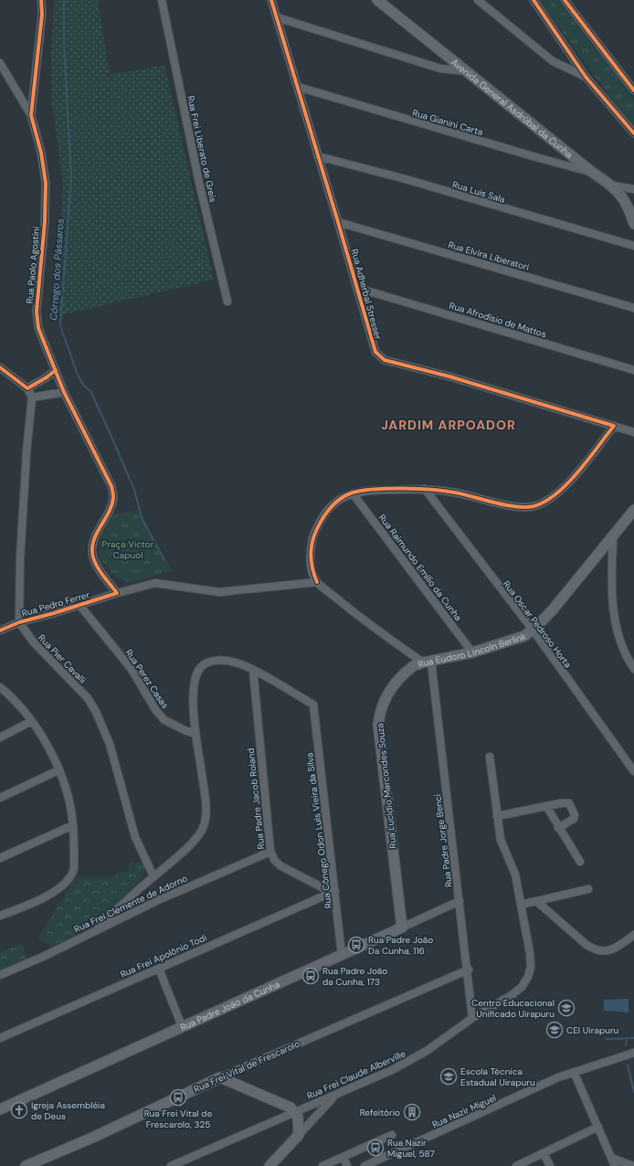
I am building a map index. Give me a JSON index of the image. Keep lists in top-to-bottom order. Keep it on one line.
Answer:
{"streets":{"street":["Avenida General Asdrúbal da Cunha","Rua Gianini Carta","Rua Frei Liberato de Greis","Rua Luís Sala","Rua Elvira Liberatori","Rua Paolo Agostini","Rua Adherbal Stresser","Rua Afrodísio de Mattos","Rua Raimundo Emílio da Cunha","Rua Pedro Ferrer","Rua Oscar Pedroso Horta","Rua Eudoro Lincoln Berlink","Rua Pier Cavalli","Rua Perez Casas","Rua Lucídio Marcondes Souza","Rua Padre Jacob Roland","Rua Cônego Odon Luís Vieira da Silva","Rua Padre Jorge Benci","Rua Frei Clemente de Adorno","Rua Frei Apolônio Todi","Rua Padre João da Cunha","Rua Frei Vital de Frescarolo","Rua Frei Claude Alberville","Rua Nazir Miguel"]},"crossings":[["Avenida General Asdrúbal da Cunha","Rua Gianini Carta"],["Rua Gianini Carta","Rua Adherbal Stresser"],["Rua Luís Sala","Rua Adherbal Stresser"],["Rua Elvira Liberatori","Rua Adherbal Stresser"],["Rua Paolo Agostini","Rua Pedro Ferrer"],["Rua Adherbal Stresser","Rua Afrodísio de Mattos"],["Rua Raimundo Emílio da Cunha","Rua Eudoro Lincoln Berlink"],["Rua Pedro Ferrer","Rua Eudoro Lincoln Berlink"],["Rua Pedro Ferrer","Rua Pier Cavalli"],["Rua Pedro Ferrer","Rua Perez Casas"],["Rua Oscar Pedroso Horta","Rua Eudoro Lincoln Berlink"],["Rua Eudoro Lincoln Berlink","Rua Lucídio Marcondes Souza"],["Rua Eudoro Lincoln Berlink","Rua Padre Jorge Benci"],["Rua Lucídio Marcondes Souza","Rua Padre Jorge Benci"],["Rua Lucídio Marcondes Souza","Rua Padre João da Cunha"],["Rua Padre Jacob Roland","Rua Cônego Odon Luís Vieira da Silva"],["Rua Padre Jacob Roland","Rua Frei Clemente de Adorno"],["Rua Padre Jacob Roland","Rua Frei Apolônio Todi"],["Rua Cônego Odon Luís Vieira da Silva","Rua Frei Apolônio Todi"],["Rua Cônego Odon Luís Vieira da Silva","Rua Padre João da Cunha"],["Rua Padre Jorge Benci","Rua Padre João da Cunha"],["Rua Padre Jorge Benci","Rua Frei Vital de Frescarolo"],["Rua Padre Jorge Benci","Rua Frei Claude Alberville"]],"districts":["JARDIM ARPOADOR"],"water":["Córrego dos Pássaros"],"parks":["Praça Victor Capuol"],"places":{"bus stop":["Rua Padre João Da Cunha, 116","Rua Padre João da Cunha, 173","Rua Frei Vital de Frescarolo, 325","Rua Nazir Miguel, 587"],"school or university":["Centro Educacional Unificado Uirapuru","CEI Uirapuru","Escola Técnica Estadual Uirapuru"],"church":["Igreja Assembléia de Deus"],"building":["Refeitório"]}}
